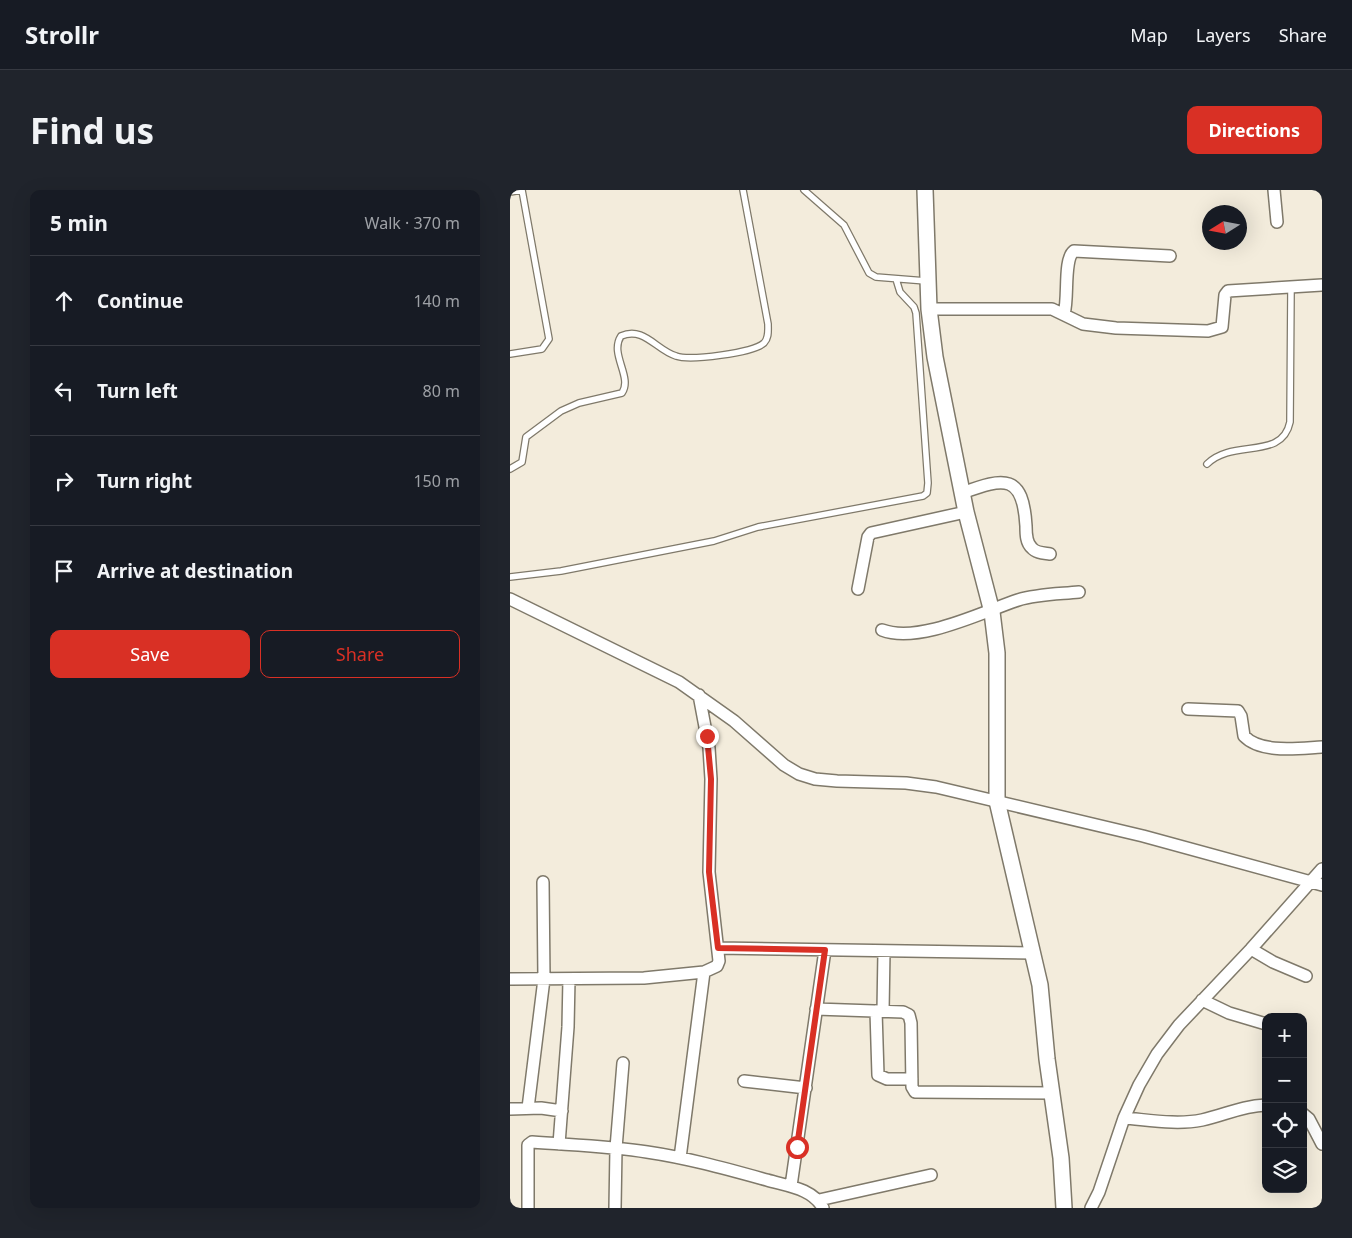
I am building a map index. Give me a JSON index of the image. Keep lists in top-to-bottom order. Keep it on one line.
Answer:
{"north":"left","page":{"header":"Strollr","nav":["Map","Layers","Share"],"buttons":["Directions",["Save","Share"]],"title":"Find us","heading":["5 min","Walk · 370 m"],"list":[["Continue","140 m"],["Turn left","80 m"],["Turn right","150 m"],"Arrive at destination"],"map_buttons":["+","−"]}}
